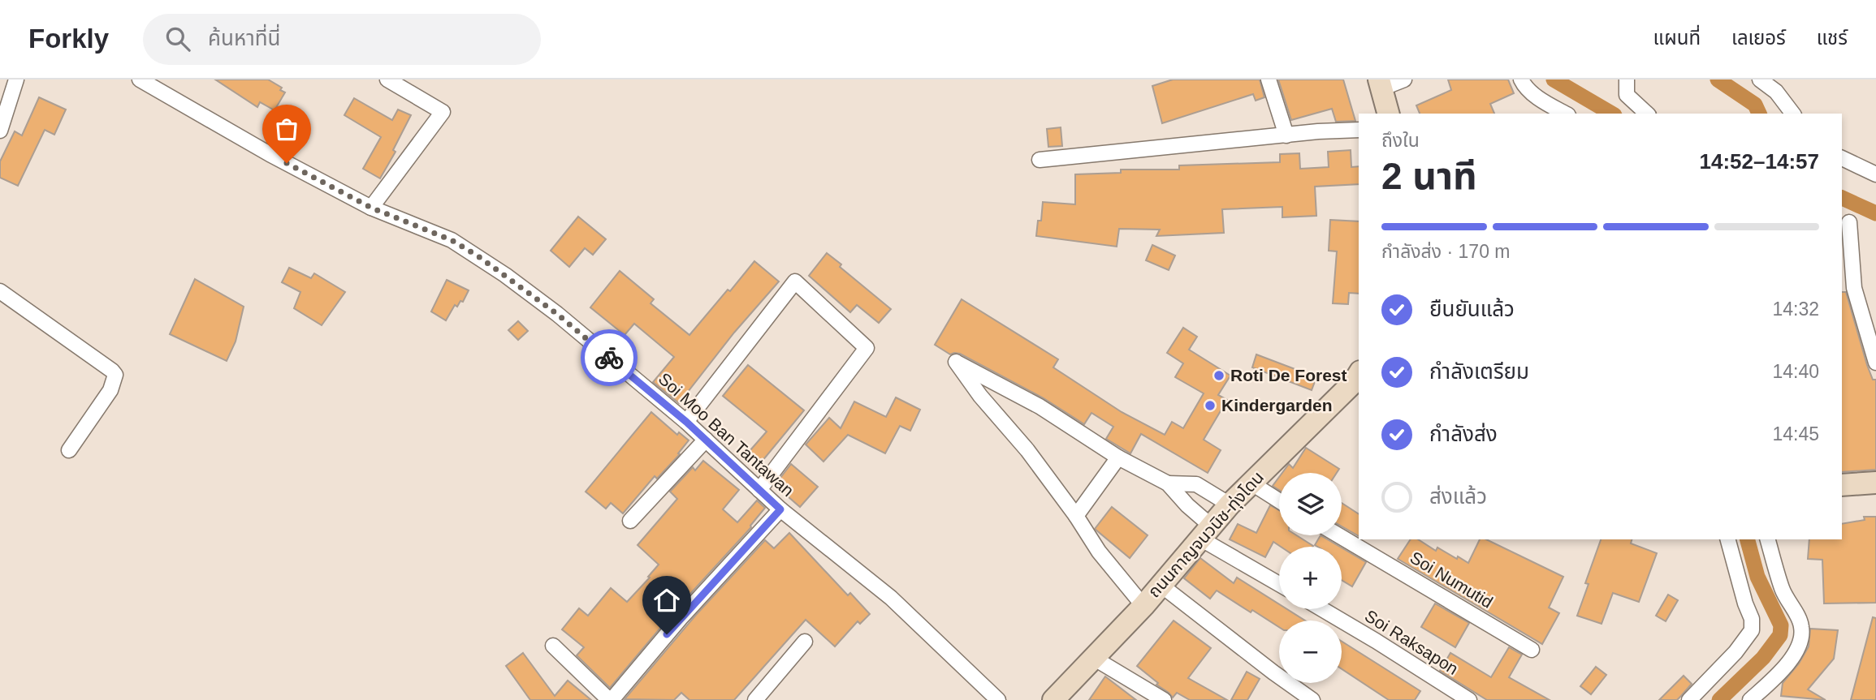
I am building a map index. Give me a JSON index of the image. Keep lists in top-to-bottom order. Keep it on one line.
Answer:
{"streets":{"street":["Soi Moo Ban Tantawan","ถนนกาญจนวนิช-ทุ่งโดน","Soi Numutid","Soi Raksapon"]},"places":["Roti De Forest","Kindergarden"],"page":{"header":"Forkly","search":"ค้นหาที่นี่","nav":["แผนที่","เลเยอร์","แชร์"],"heading":["2 นาที","ถึงใน","14:52–14:57"],"bar":"กำลังส่ง · 170 m","list":[["ยืนยันแล้ว","14:32"],["กำลังเตรียม","14:40"],["กำลังส่ง","14:45"],"ส่งแล้ว"],"map_buttons":["+","−"]}}
